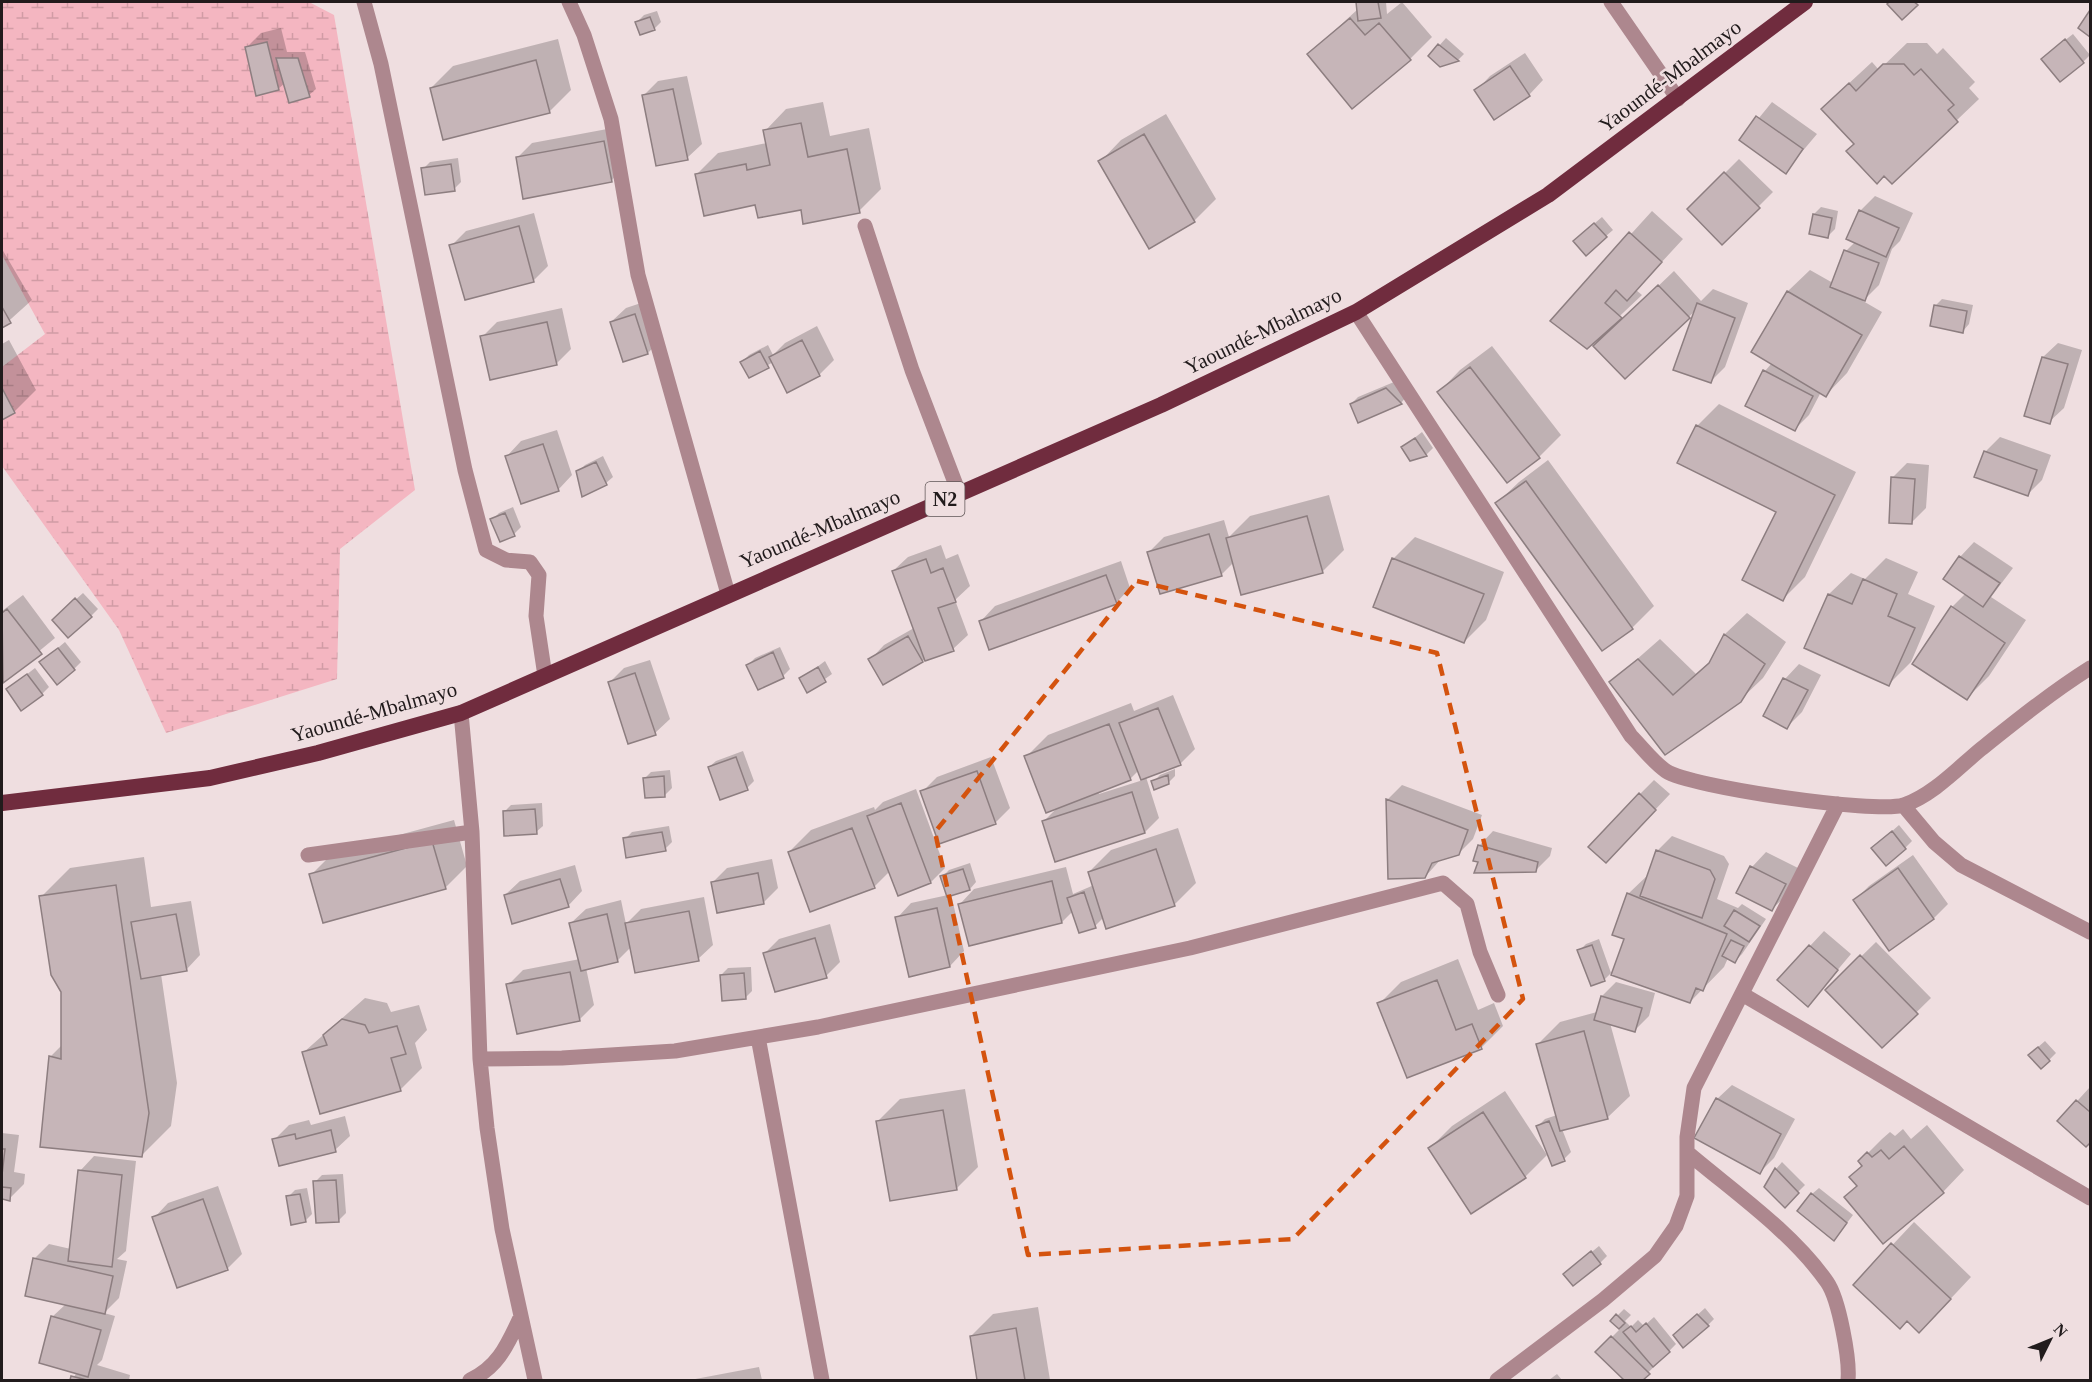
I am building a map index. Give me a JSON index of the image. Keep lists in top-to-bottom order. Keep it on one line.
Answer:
{"streets":{"highway":["Yaoundé-Mbalmayo","N2"]},"north":"top right"}
